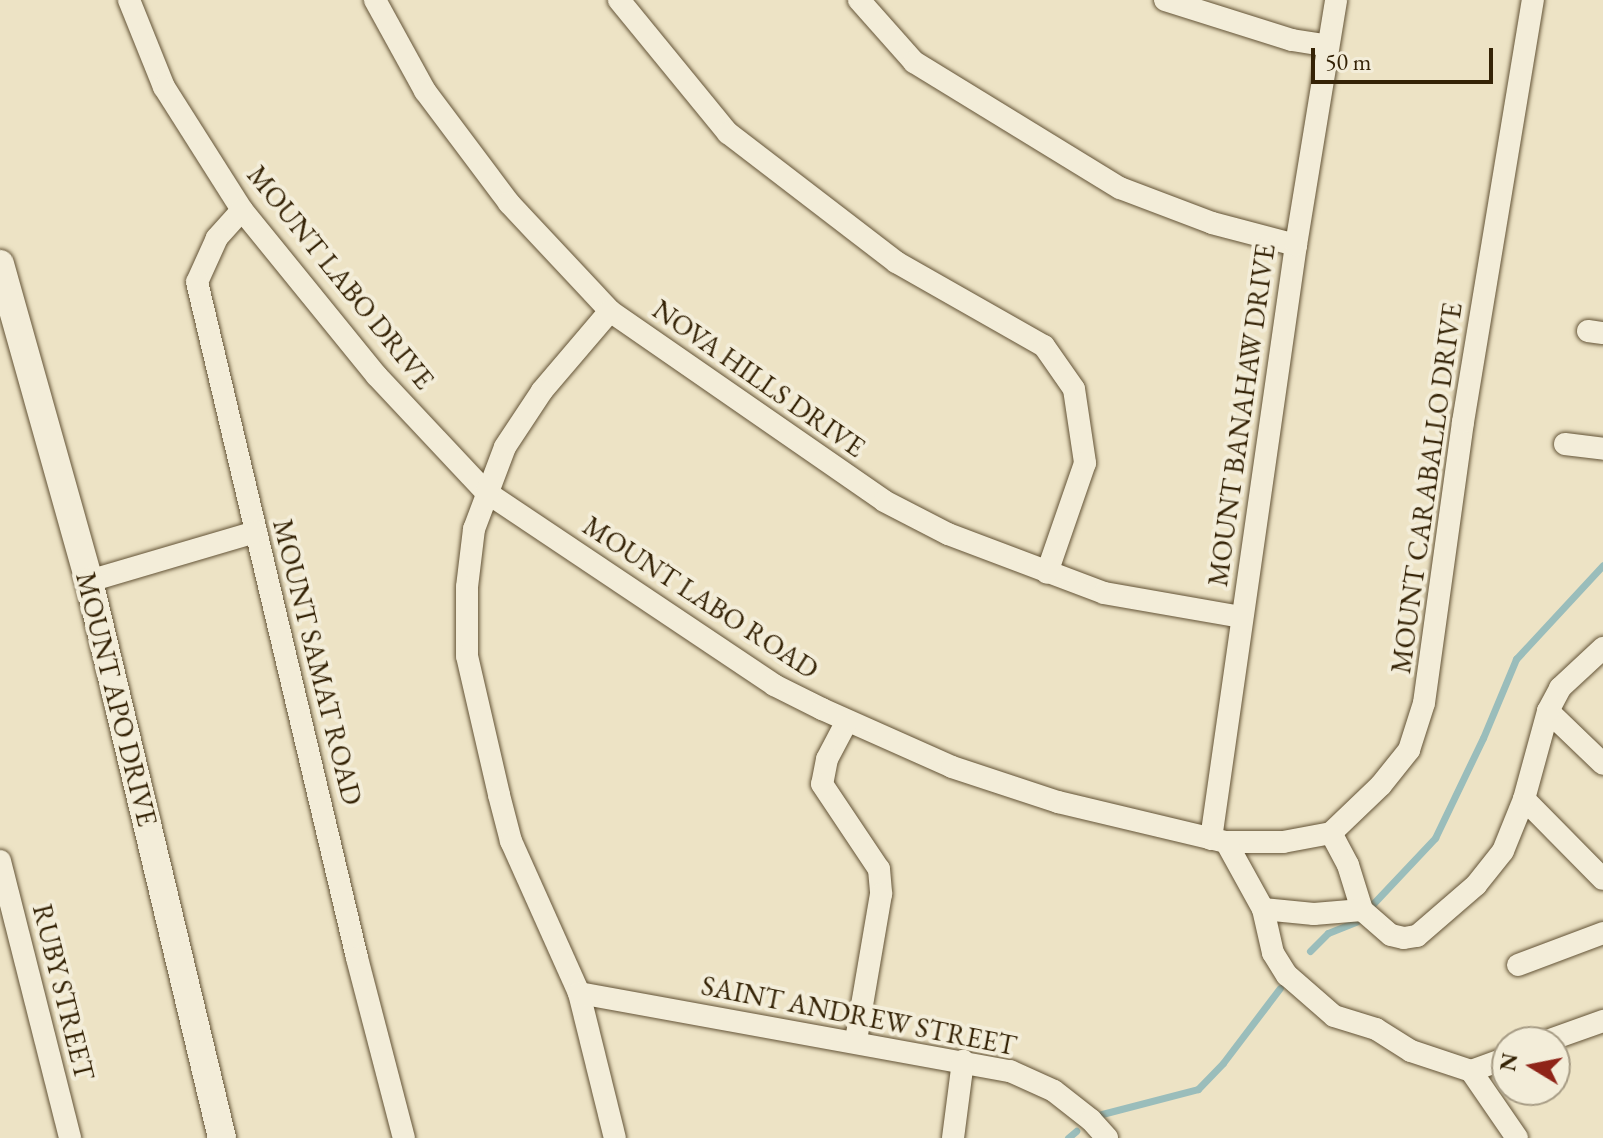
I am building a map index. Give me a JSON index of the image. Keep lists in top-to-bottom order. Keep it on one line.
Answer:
{"streets":{"street":["MOUNT LABO DRIVE","NOVA HILLS DRIVE","MOUNT BANAHAW DRIVE","MOUNT CARABALLO DRIVE","MOUNT LABO ROAD","MOUNT SAMAT ROAD","MOUNT APO DRIVE","RUBY STREET","SAINT ANDREW STREET"]},"crossings":[["MOUNT LABO DRIVE","MOUNT LABO ROAD"],["MOUNT LABO DRIVE","MOUNT SAMAT ROAD"],["NOVA HILLS DRIVE","MOUNT BANAHAW DRIVE"],["MOUNT BANAHAW DRIVE","MOUNT LABO ROAD"]],"scale_bar":"50 m","north":"left"}
